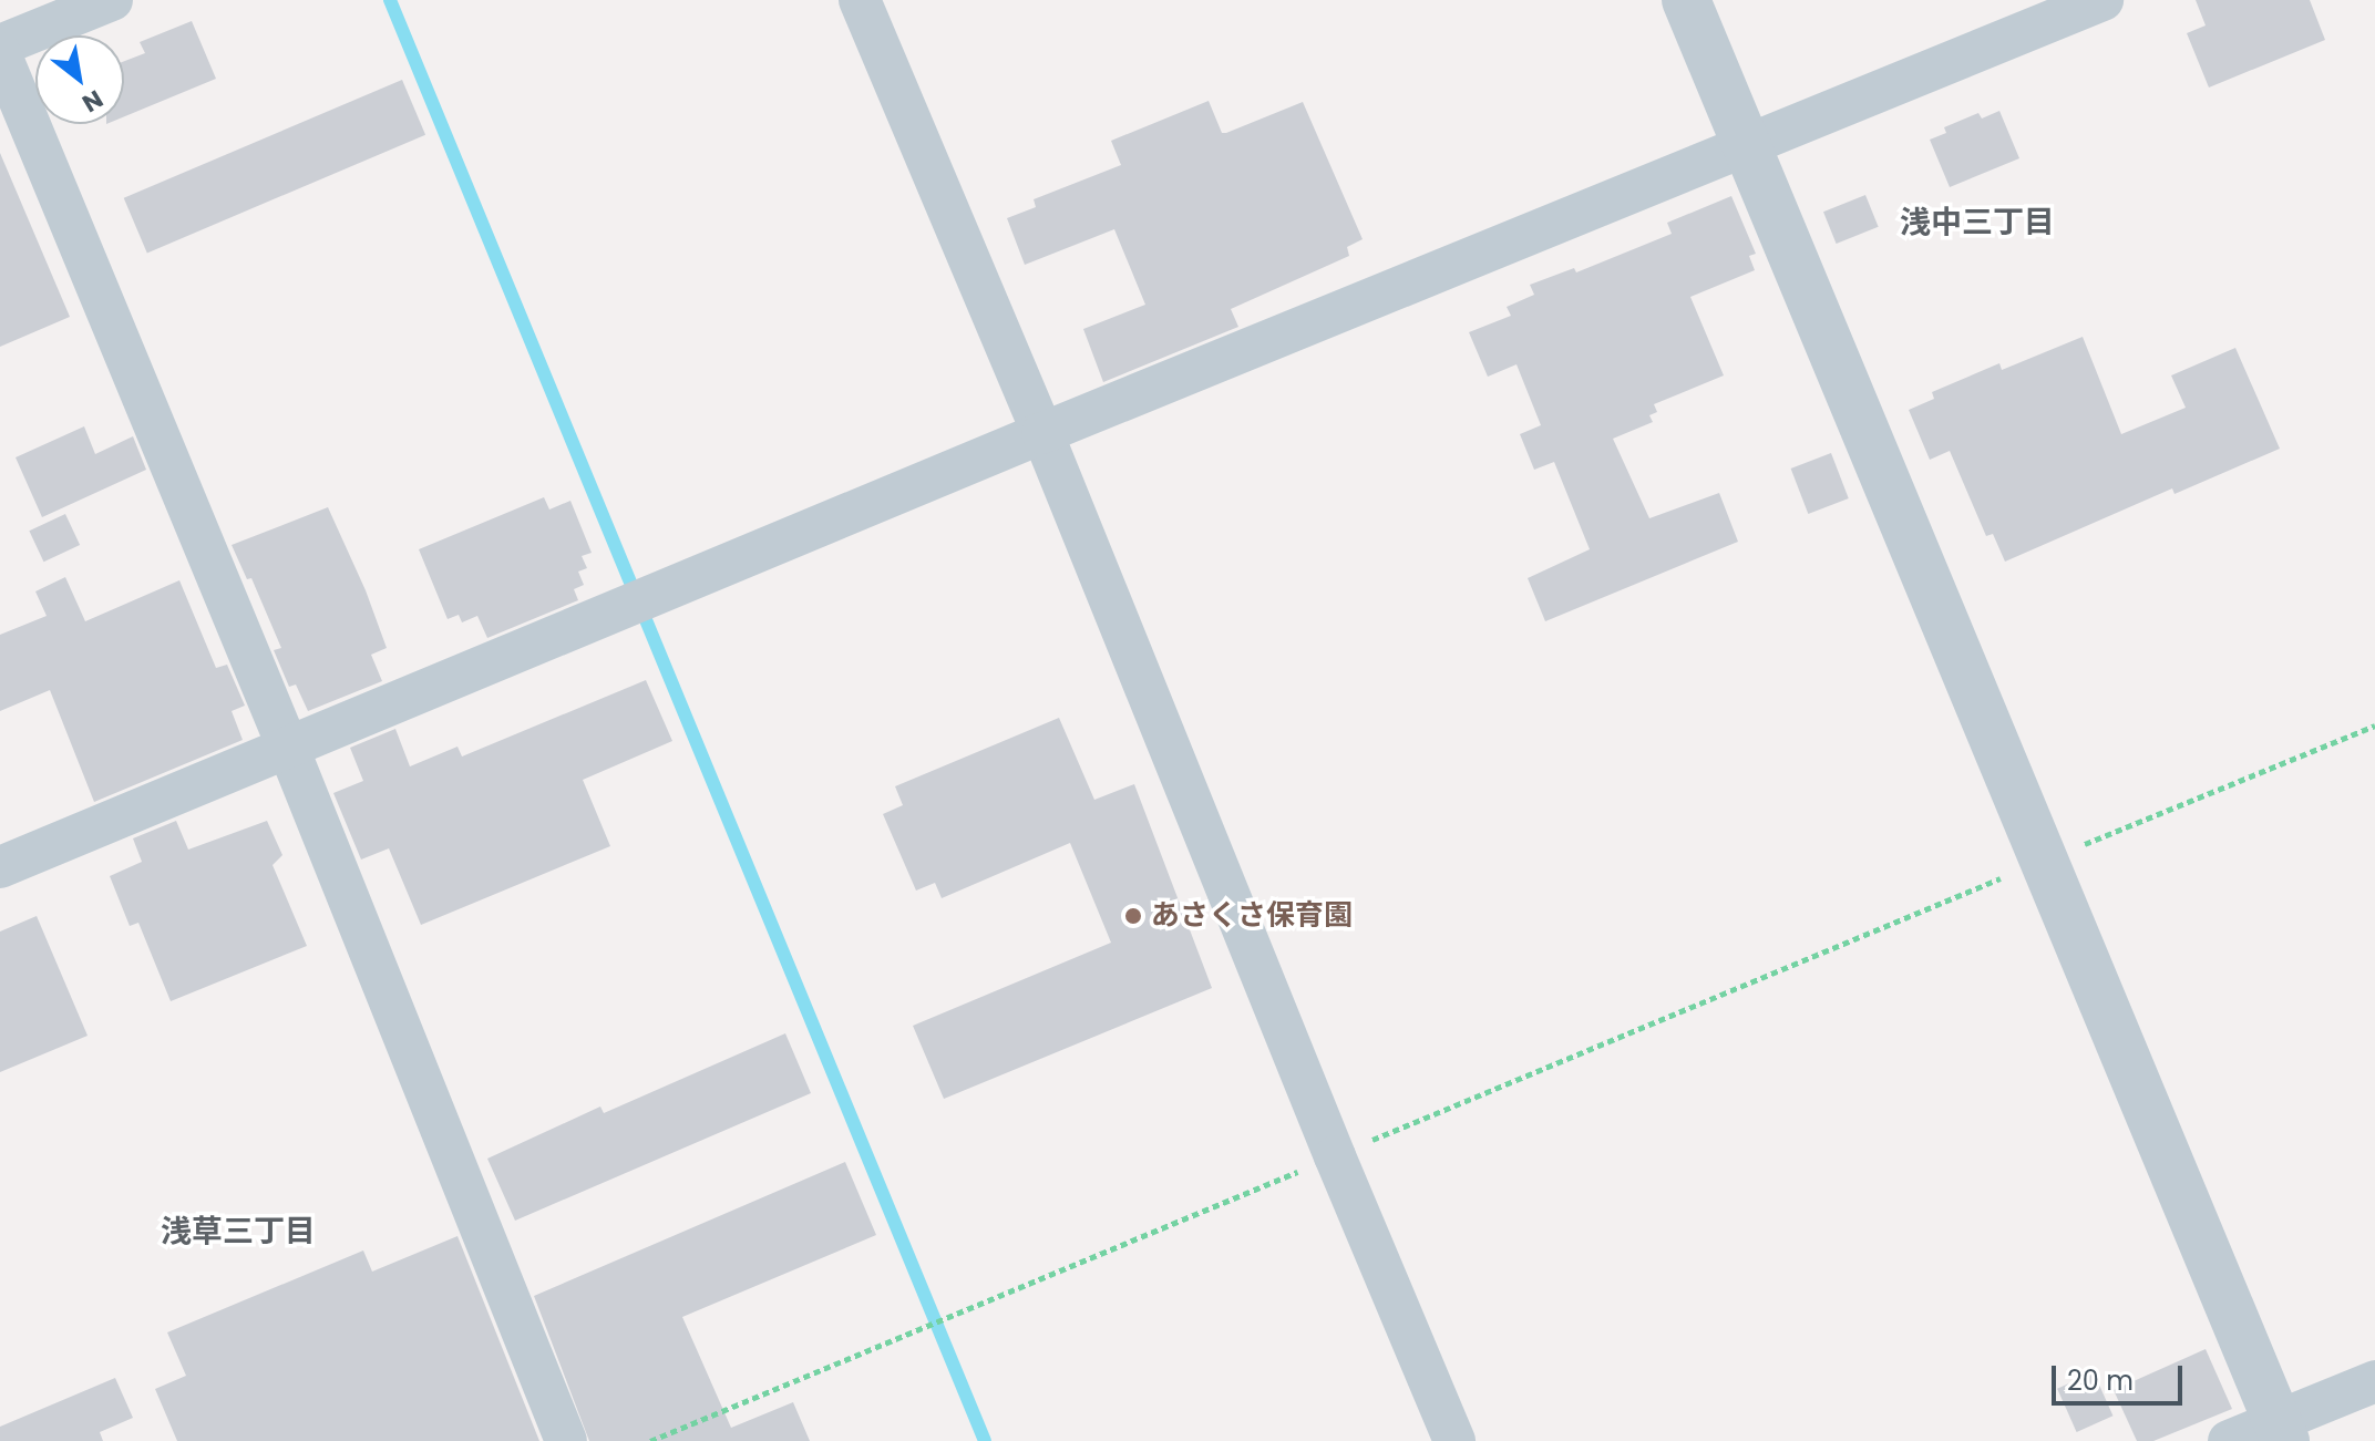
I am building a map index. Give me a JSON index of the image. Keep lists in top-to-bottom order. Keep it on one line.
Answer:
{"districts":["浅中三丁目","浅草三丁目"],"places":["あさくさ保育園"],"scale_bar":"20 m","north":"bottom right"}
